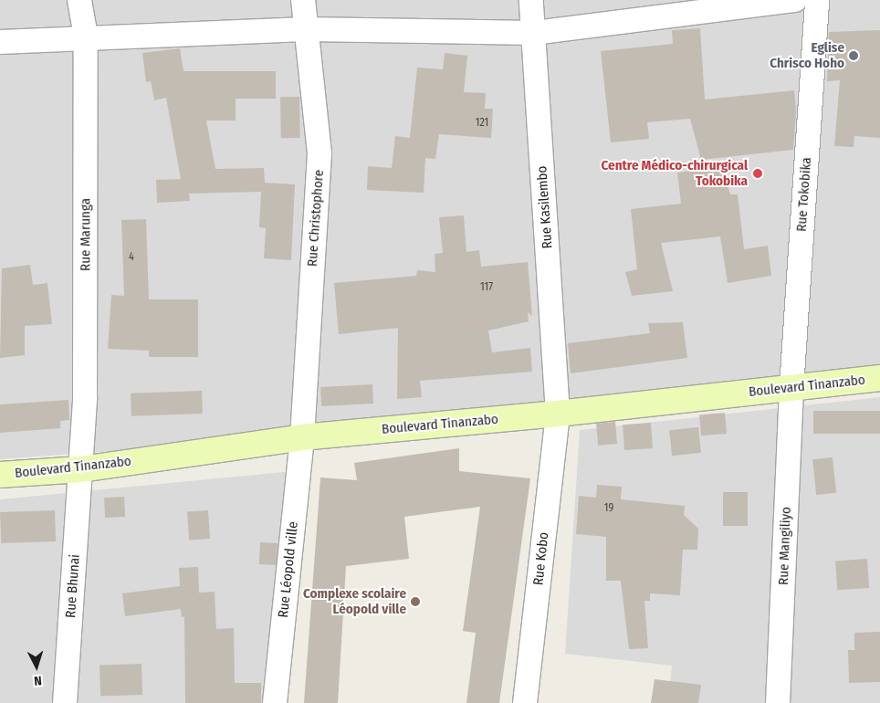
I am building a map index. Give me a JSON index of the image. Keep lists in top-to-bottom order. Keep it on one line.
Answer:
{"streets":{"street":["Rue Tokobika","Rue Kasilembo","Rue Christophore","Rue Marunga","Boulevard Tinanzabo","Rue Mangiliyo","Rue Kobo","Rue Léopold ville","Rue Bhunai"]},"crossings":[["Rue Tokobika","Boulevard Tinanzabo"],["Rue Tokobika","Rue Mangiliyo"],["Rue Kasilembo","Boulevard Tinanzabo"],["Rue Kasilembo","Rue Kobo"],["Rue Christophore","Boulevard Tinanzabo"],["Rue Christophore","Rue Léopold ville"],["Rue Marunga","Boulevard Tinanzabo"],["Rue Marunga","Rue Bhunai"],["Boulevard Tinanzabo","Rue Mangiliyo"],["Boulevard Tinanzabo","Rue Kobo"],["Boulevard Tinanzabo","Rue Léopold ville"],["Boulevard Tinanzabo","Rue Bhunai"]],"places":["Eglise Chrisco Hoho","Centre Médico-chirurgical Tokobika","Complexe scolaire Léopold ville"],"house_numbers":["121","4","117","19"],"north":"bottom"}
